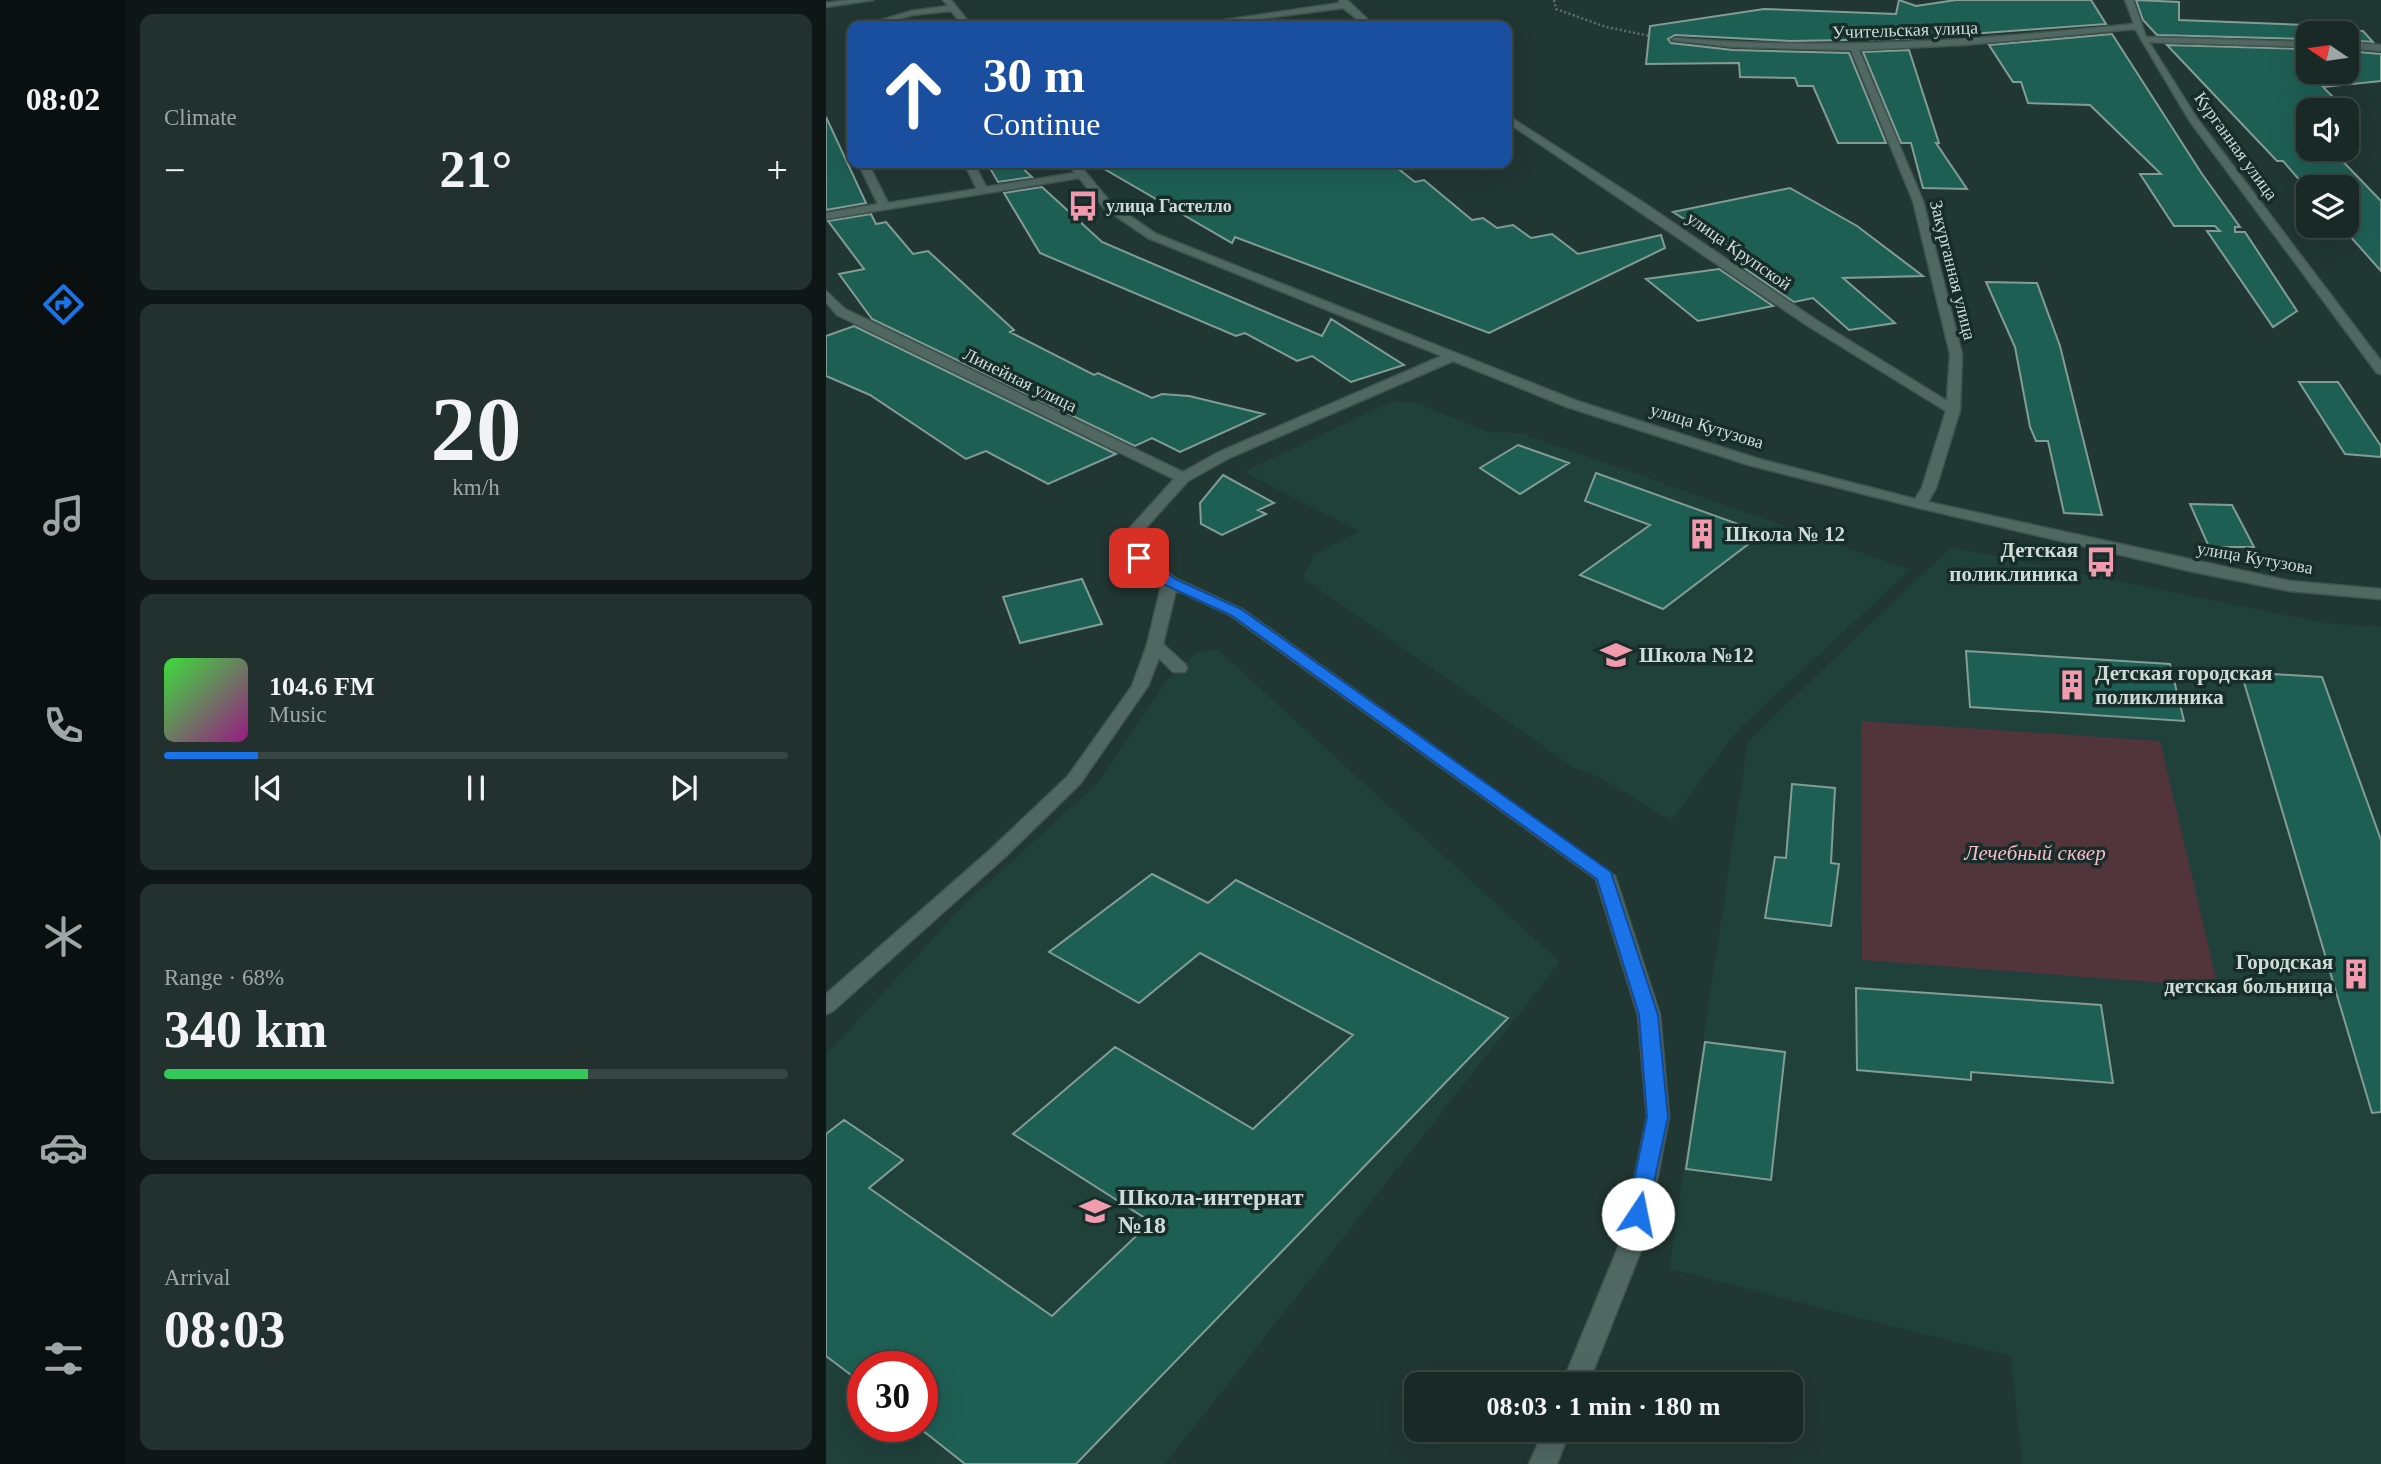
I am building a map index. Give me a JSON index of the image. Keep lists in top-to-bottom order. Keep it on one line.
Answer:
{"streets":{"street":["Учительская улица","Курганная улица","улица Крупской","Закурганная улица","Линейная улица","улица Кутузова"]},"crossings":[["Учительская улица","Курганная улица"],["Учительская улица","Закурганная улица"],["улица Крупской","Закурганная улица"],["Закурганная улица","улица Кутузова"]],"parks":["Лечебный сквер"],"places":{"bus stop":["улица Гастелло","Детская поликлиника"],"building":["Школа № 12","Детская городская поликлиника","Городская детская больница"],"school or university":["Школа №12","Школа-интернат №18"]},"north":"left","page":{"tabs":"08:02","tile":["Climate",["20","km/h"],["Range · 68%","340 km"],["Arrival","08:03"]],"turn":["30 m","Continue"],"heat":["−","21°","+"],"song":["104.6 FM","Music"],"limit":"30","trip":"08:03 · 1 min · 180 m"}}
